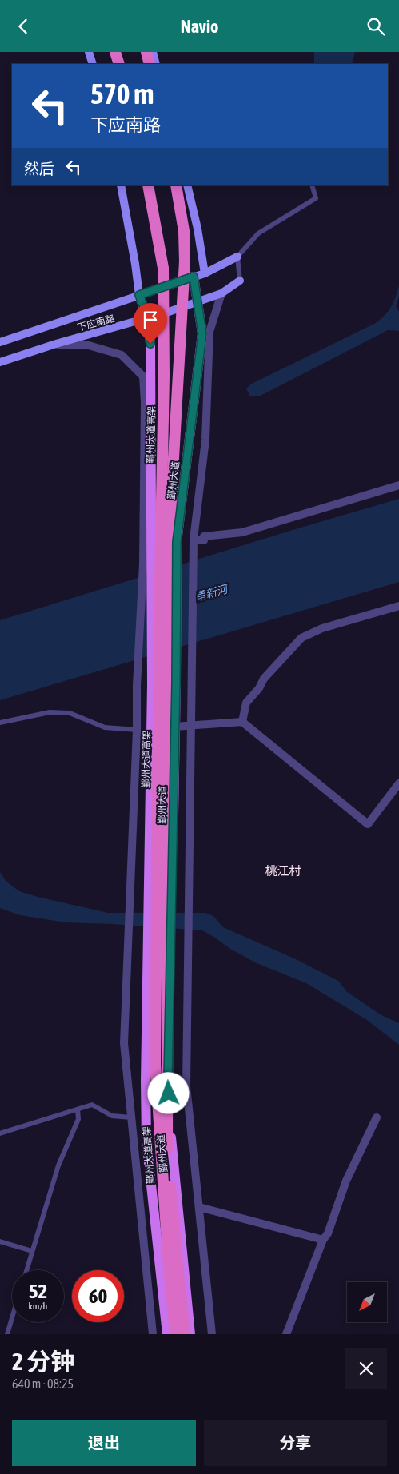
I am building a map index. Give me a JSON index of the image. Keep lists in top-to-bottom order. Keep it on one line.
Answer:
{"streets":{"highway":["鄞州大道高架"],"main road":["下应南路","鄞州大道"]},"crossings":[["下应南路","鄞州大道"]],"districts":["桃江村"],"water":["甬新河"],"north":"bottom left","page":{"header":"Navio","turn":["570 m","下应南路"],"then":"然后","speed":"52 km/h","limit":"60","heading":["2 分钟","640 m · 08:25"],"buttons":["退出","分享"]}}
